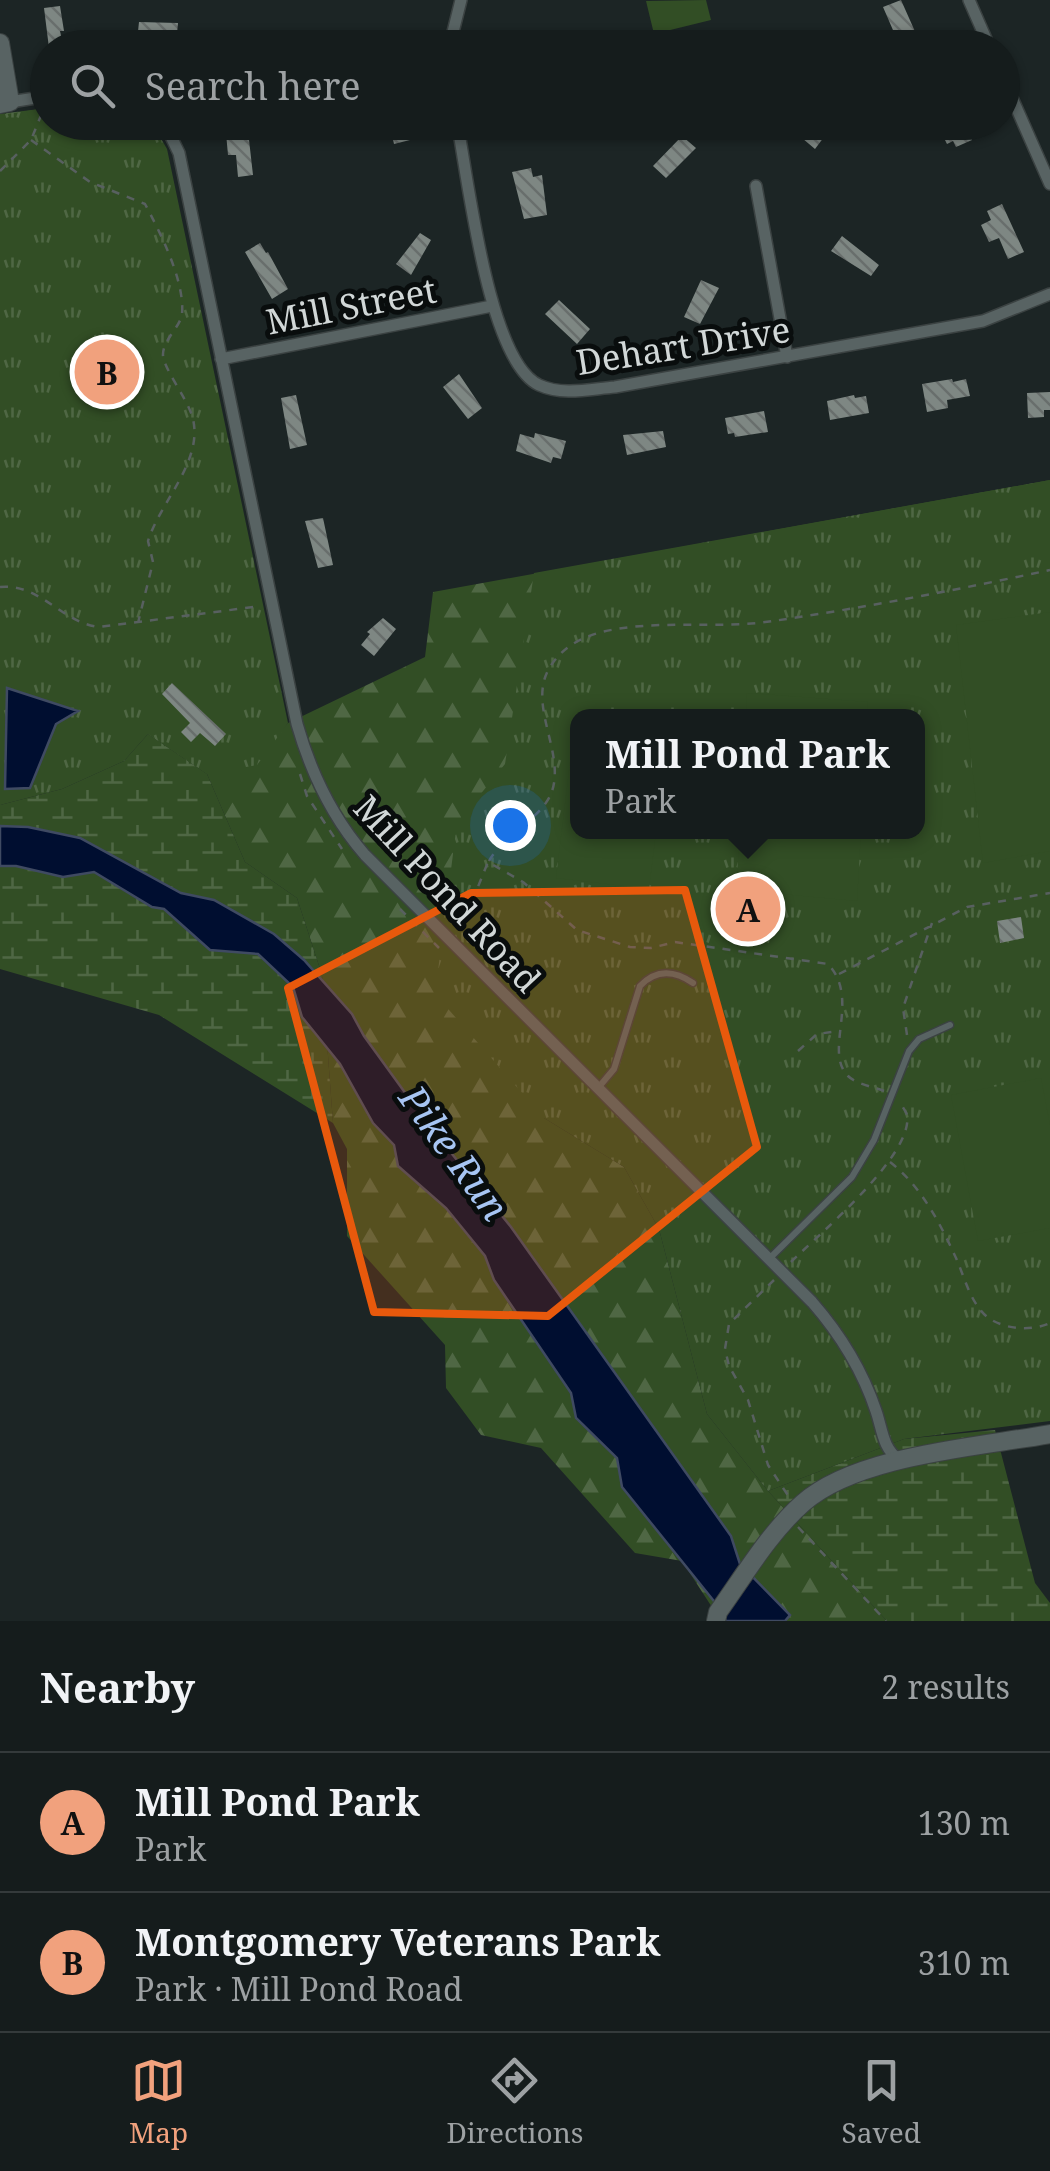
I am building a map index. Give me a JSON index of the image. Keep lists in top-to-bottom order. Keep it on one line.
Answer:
{"streets":{"street":["Mill Street","Dehart Drive","Mill Pond Road"]},"crossings":[["Mill Street","Dehart Drive"],["Mill Street","Mill Pond Road"]],"water":["Pike Run"],"page":{"search":"Search here","pins":["B","A"],"popup":["Mill Pond Park","Park"],"heading":["Nearby","2 results"],"list":[{"mark":"A","name":"Mill Pond Park","note":"Park","value":"130 m"},{"mark":"B","name":"Montgomery Veterans Park","note":"Park · Mill Pond Road","value":"310 m"}],"nav":["Map","Directions","Saved"]}}
